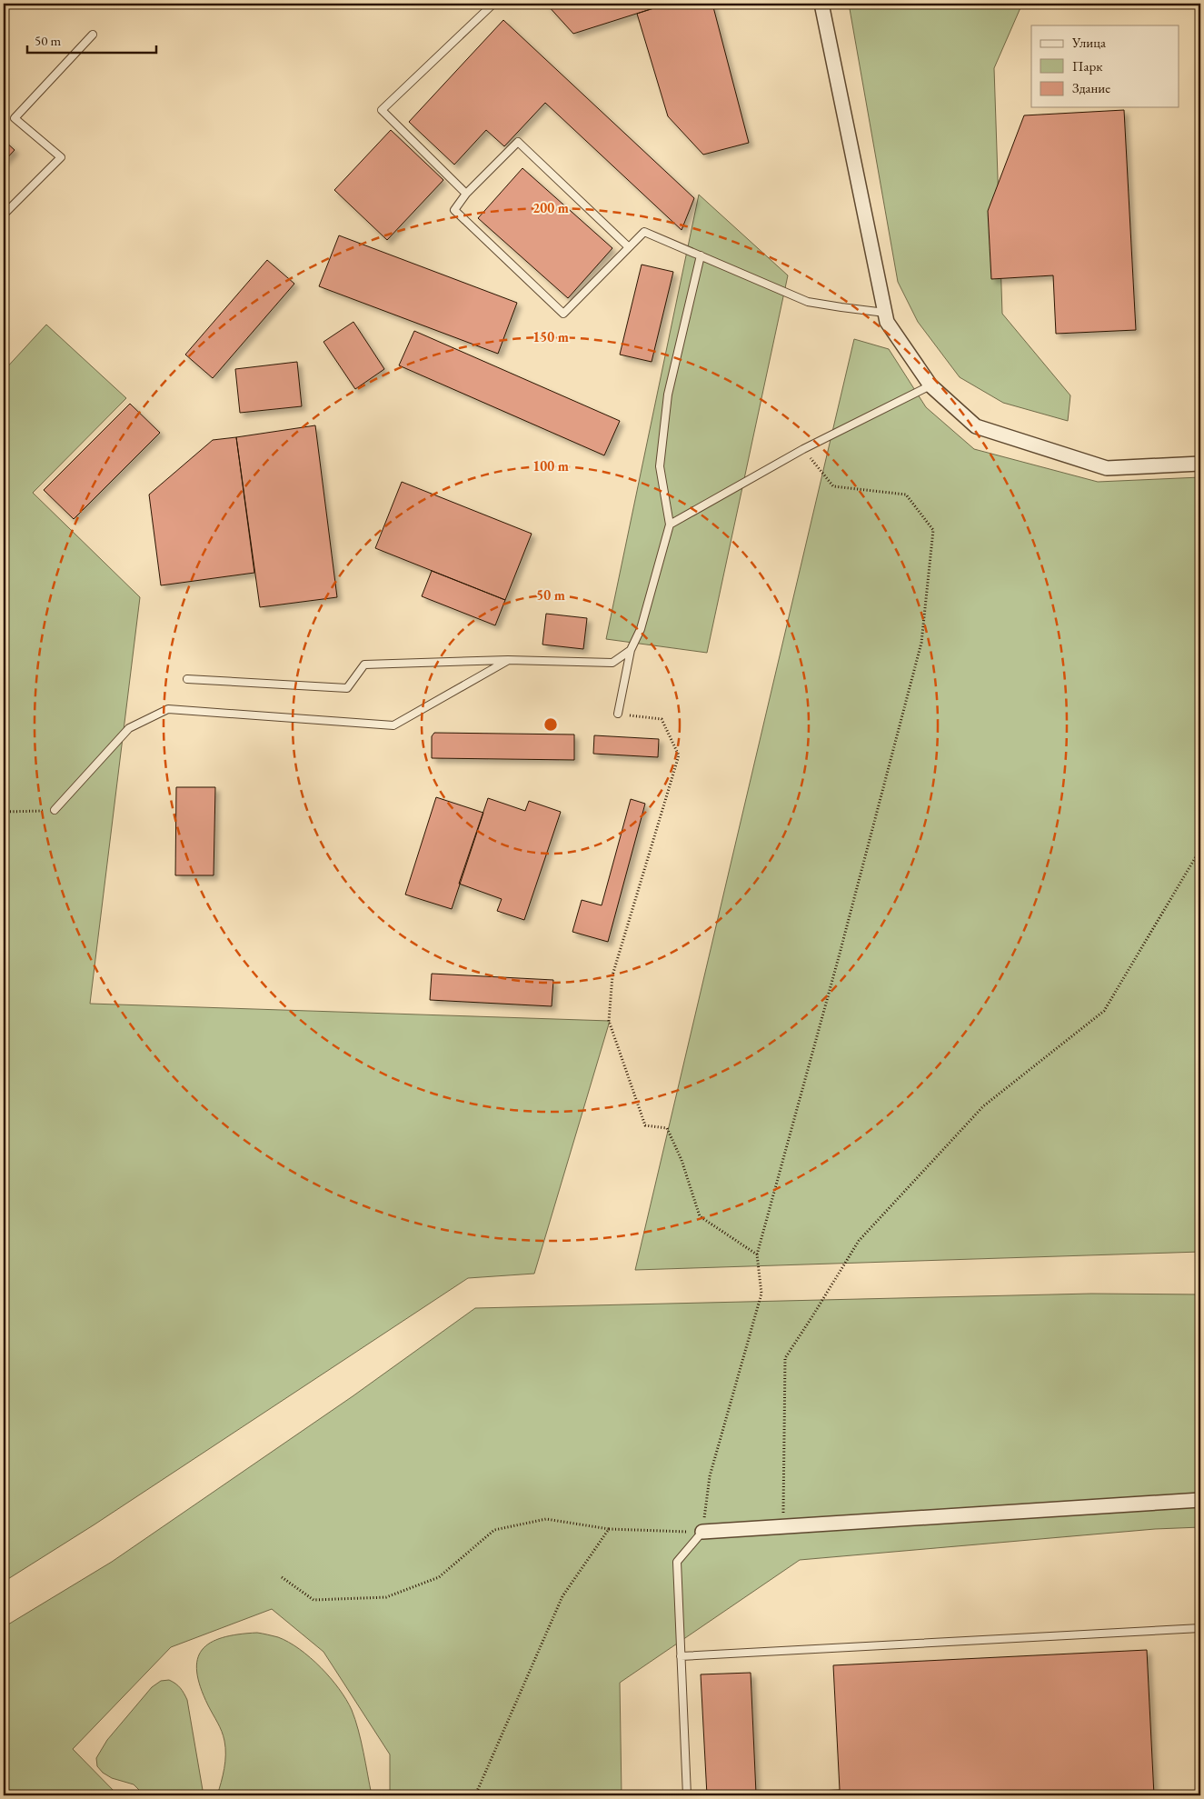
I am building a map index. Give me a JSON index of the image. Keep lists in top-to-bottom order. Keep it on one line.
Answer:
{"legend":["Улица","Парк","Здание"],"scale_bar":"50 m","rings":["200 m","150 m","100 m","50 m"]}
